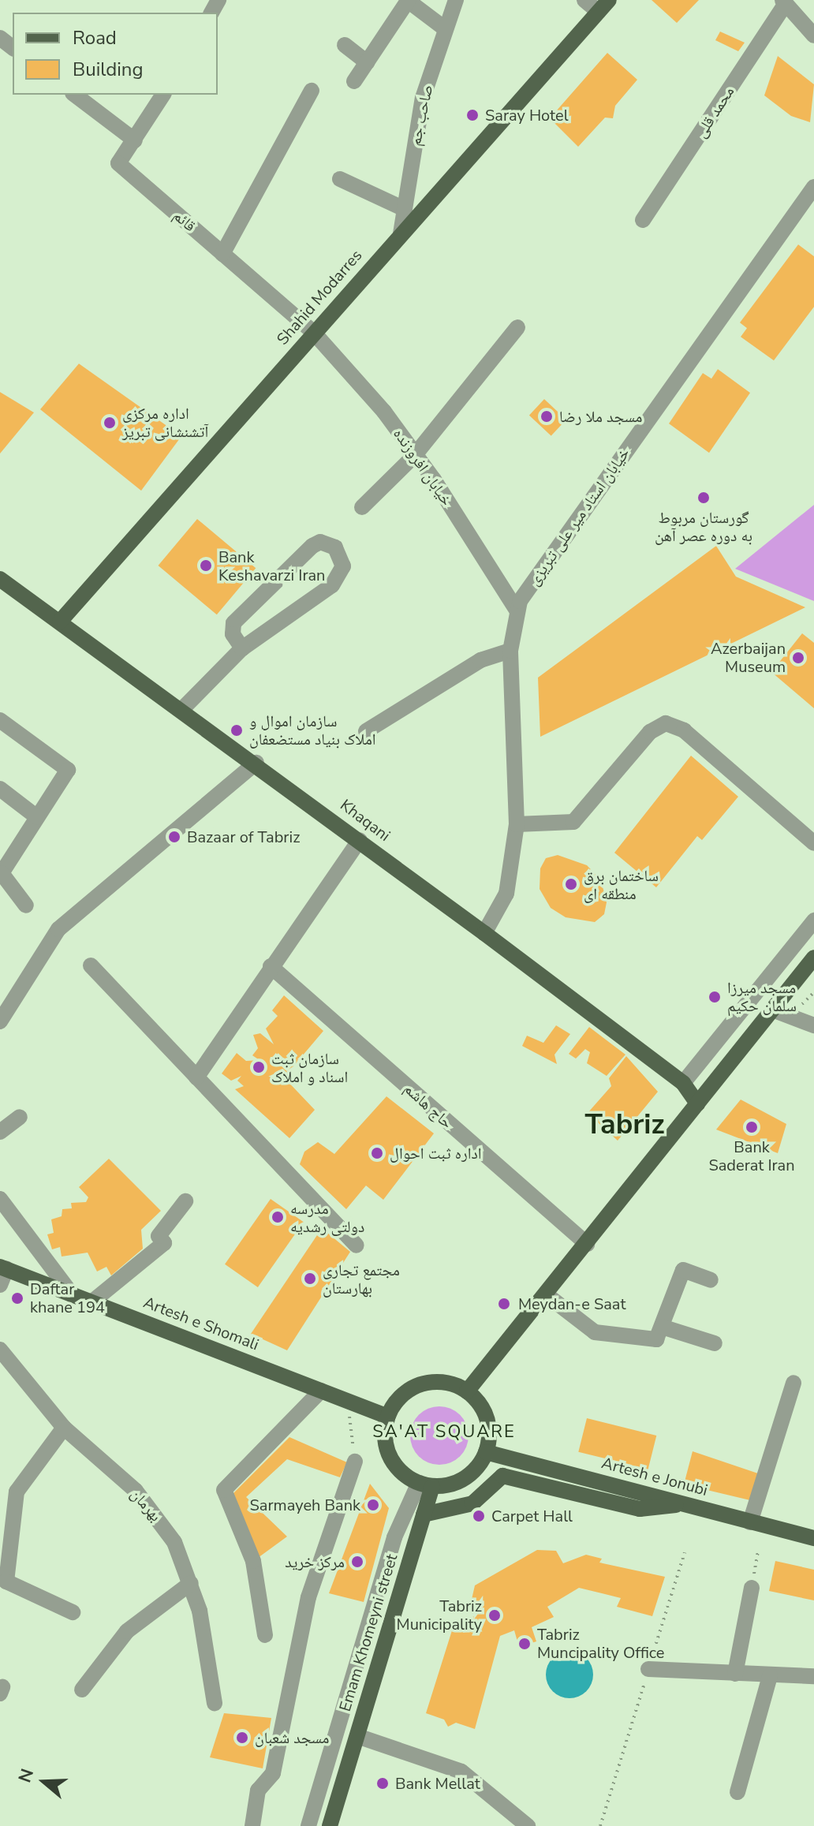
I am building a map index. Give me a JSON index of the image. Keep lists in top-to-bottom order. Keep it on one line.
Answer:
{"streets":{"main road":["Shahid Modarres","Khaqani","Artesh e Shomali","Artesh e Jonubi","Emam Khomeyni street"],"street":["محمد قلی","صاحب جم","قائم","خیابان افروزنده","خیابان استاد میر علی تبریزی","حاج هاشم","بهرمان"]},"crossings":[["صاحب جم","Shahid Modarres"],["قائم","Shahid Modarres"],["قائم","خیابان افروزنده"],["Shahid Modarres","خیابان افروزنده"],["Shahid Modarres","Khaqani"],["خیابان افروزنده","خیابان استاد میر علی تبریزی"],["خیابان استاد میر علی تبریزی","Khaqani"],["Artesh e Shomali","Artesh e Jonubi"],["Artesh e Shomali","Emam Khomeyni street"],["Artesh e Jonubi","Emam Khomeyni street"]],"districts":["Tabriz","SA'AT SQUARE"],"places":["Saray Hotel","مسجد ملا رضا","اداره مرکزی آتشنشانی تبریز","گورستان مربوط به دوره عصر آهن","Bank Keshavarzi Iran","Azerbaijan Museum","سازمان اموال و املاک بنیاد مستضعفان","Bazaar of Tabriz","ساختمان برق منطقه ای","مسجد میرزا سلمان حکیم","سازمان ثبت اسناد و املاک","Bank Saderat Iran","اداره ثبت احوال","مدرسه دولتی رشدیه","مجتمع تجاری بهارستان","Daftar khane 194","Meydan-e Saat","Sarmayeh Bank","Carpet Hall","مرکز خرید","Tabriz Municipality","Tabriz Muncipality Office","مسجد شعبان","Bank Mellat"],"legend":["Road","Building"],"north":"left"}
